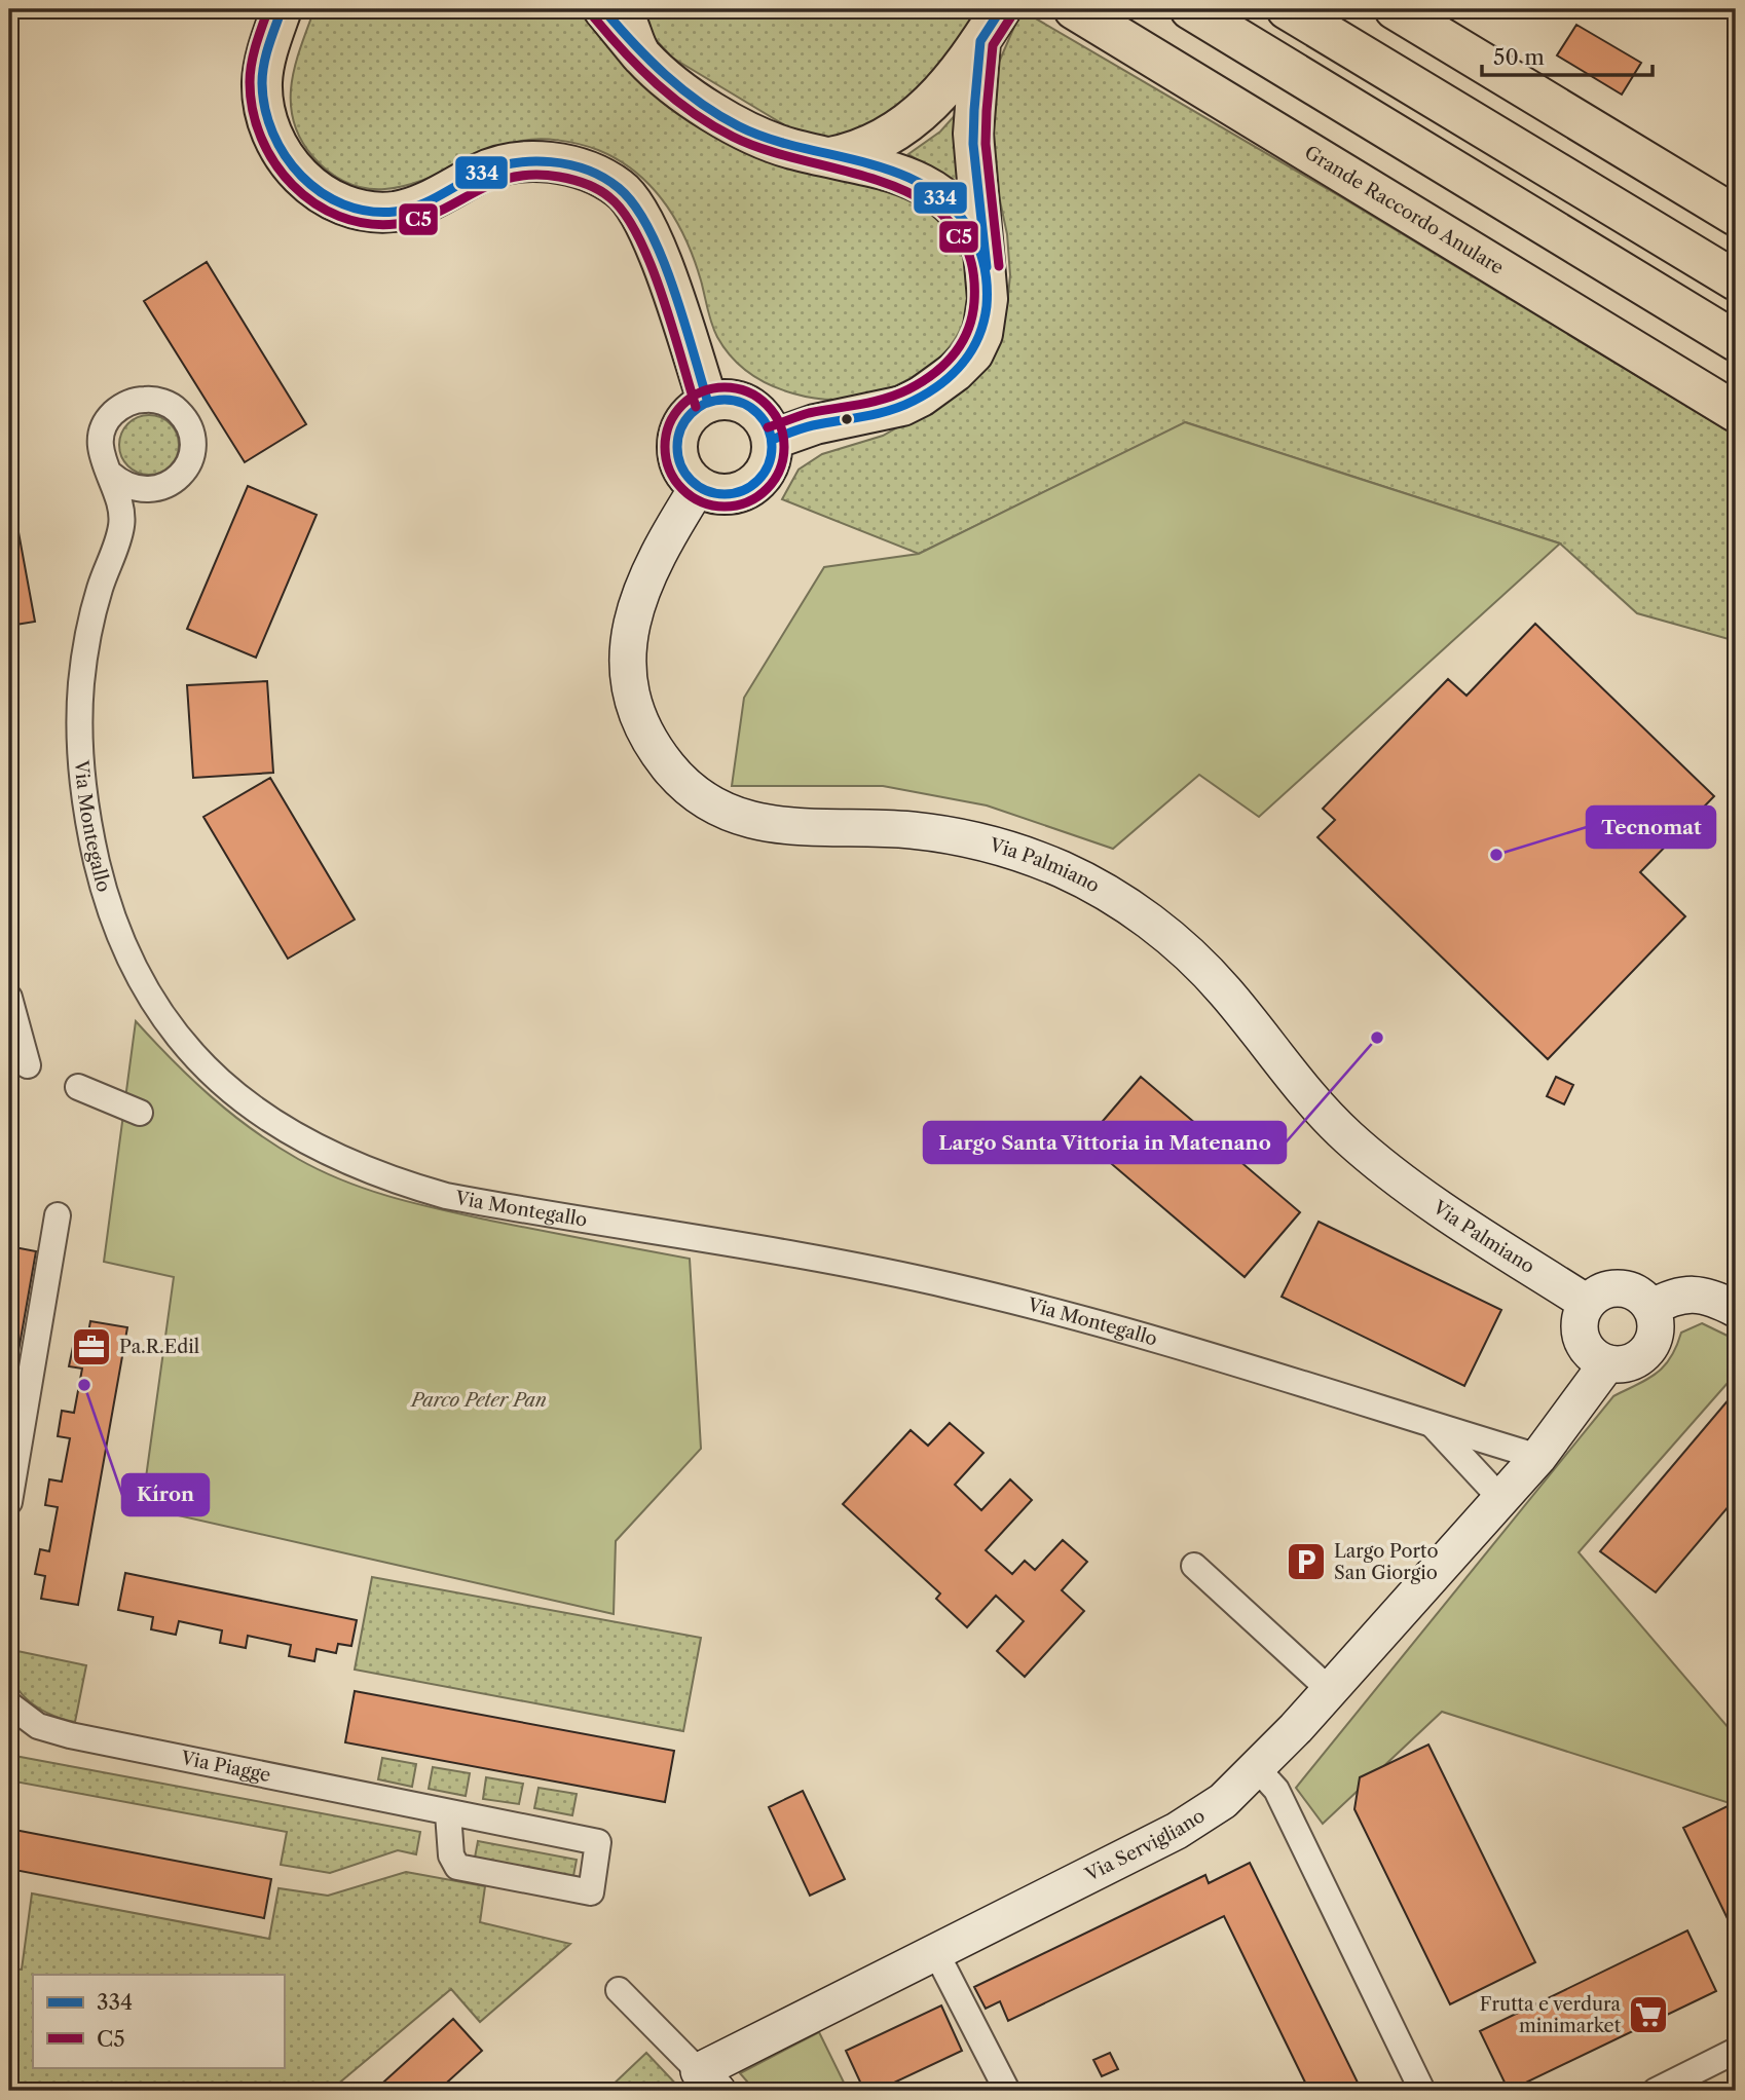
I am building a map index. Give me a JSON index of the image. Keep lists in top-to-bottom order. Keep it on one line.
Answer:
{"streets":{"main road":["Grande Raccordo Anulare"],"street":["Via Montegallo","Via Palmiano","Via Piagge","Via Servigliano"]},"crossings":[["Via Montegallo","Via Servigliano"],["Via Palmiano","Via Servigliano"]],"parks":["Parco Peter Pan"],"places":{"other":["Tecnomat","Largo Santa Vittoria in Matenano","Kíron"],"office":["Pa.R.Edil"],"parking":["Largo Porto San Giorgio"],"supermarket":["Frutta e verdura minimarket"]},"lines":["transit line 334","transit line C5"],"legend":["334","C5"],"scale_bar":"50 m"}
